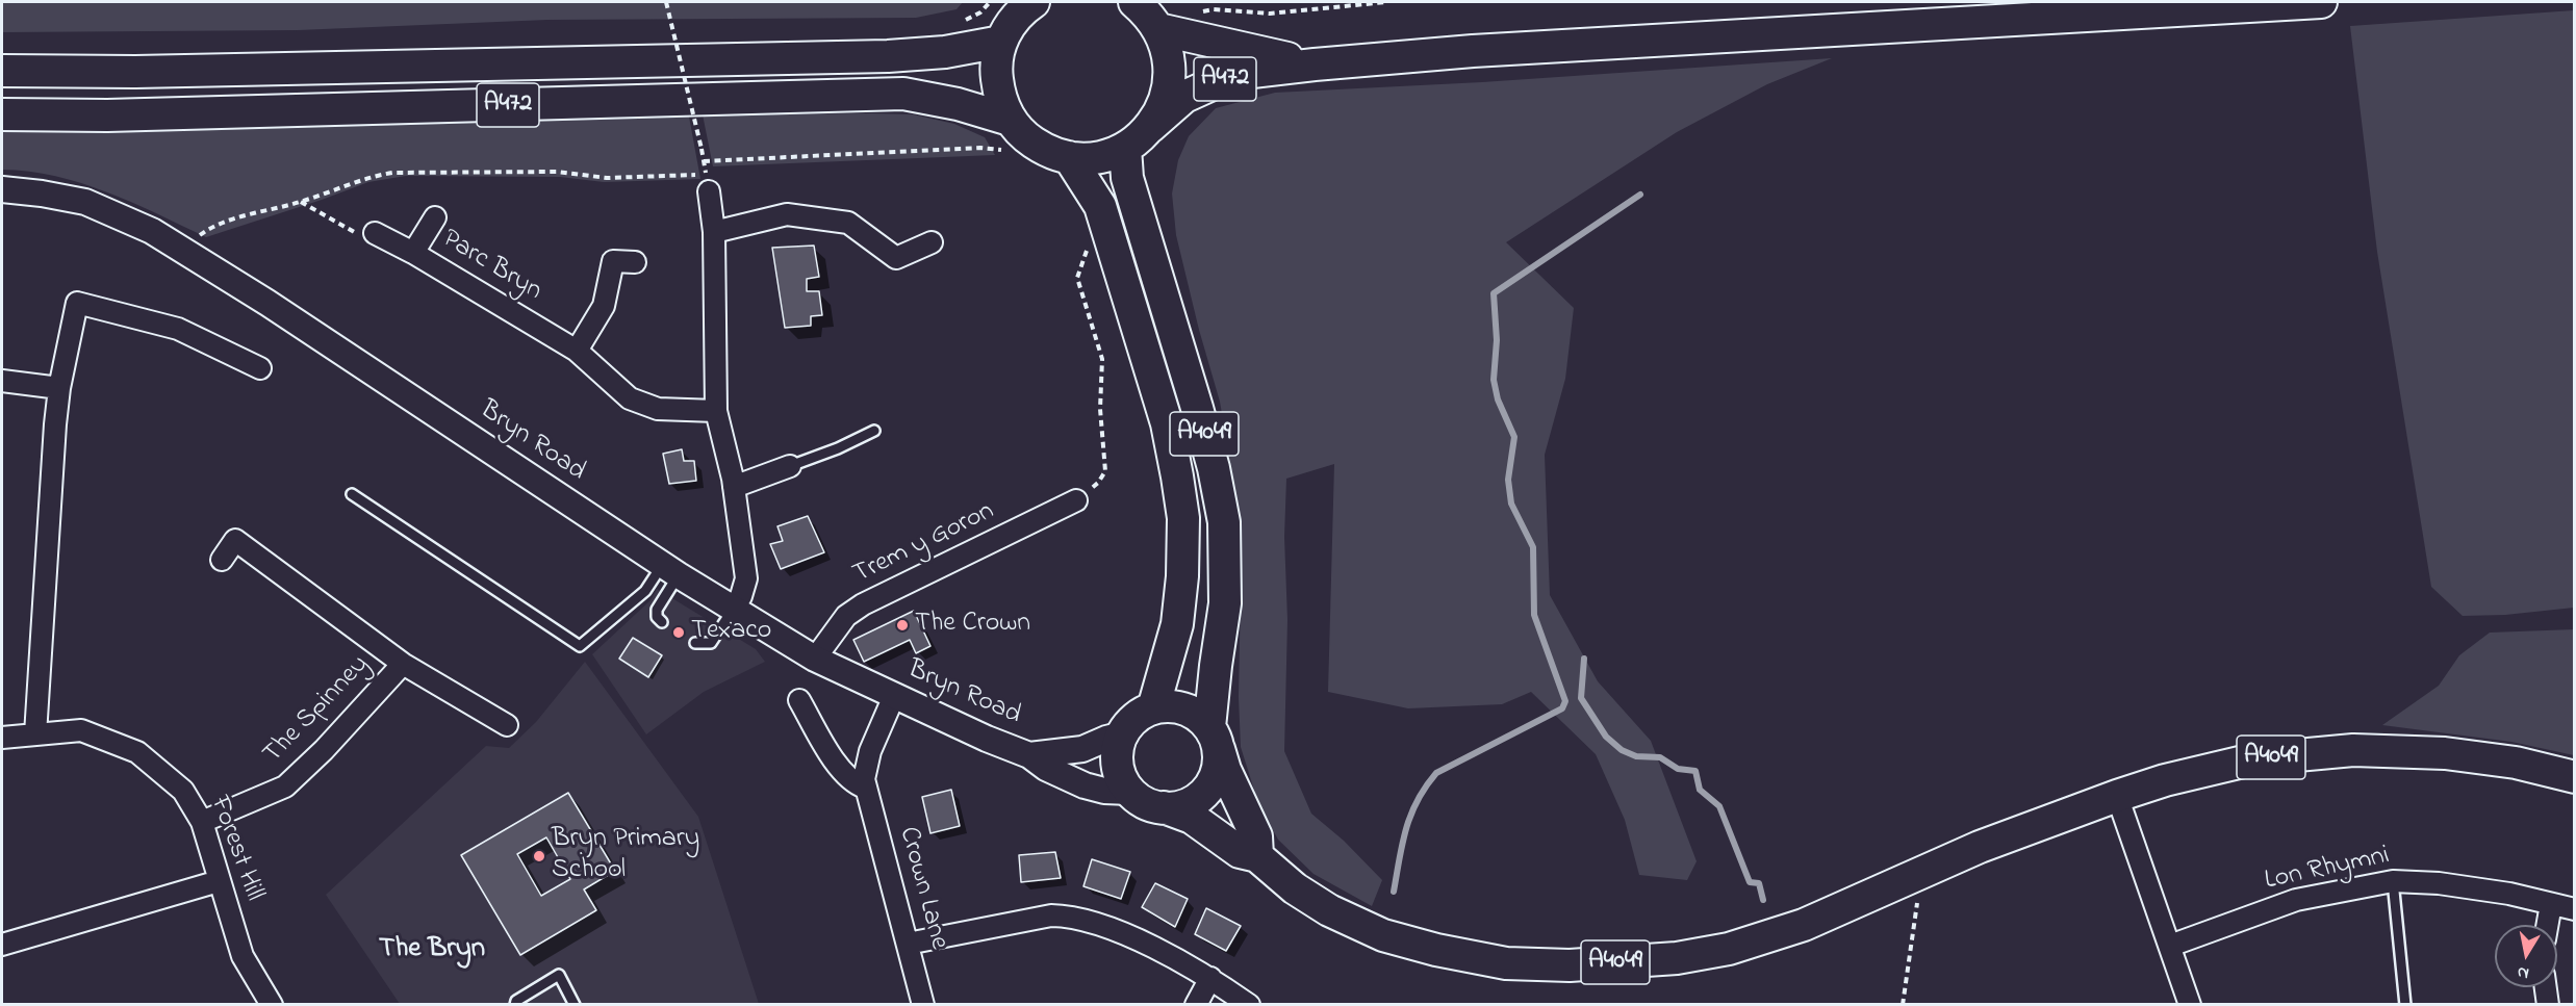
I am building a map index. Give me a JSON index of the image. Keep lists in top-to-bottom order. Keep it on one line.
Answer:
{"streets":{"main road":["A472","A4049"],"street":["Parc Bryn","Bryn Road","Trem y Goron","The Spinney","Forest Hill","Lon Rhymni","Crown Lane"]},"crossings":[["A4049","Bryn Road"],["Bryn Road","Trem y Goron"],["Bryn Road","Crown Lane"],["The Spinney","Forest Hill"]],"districts":["The Bryn"],"places":["The Crown","Texaco","Bryn Primary School"],"north":"bottom"}
